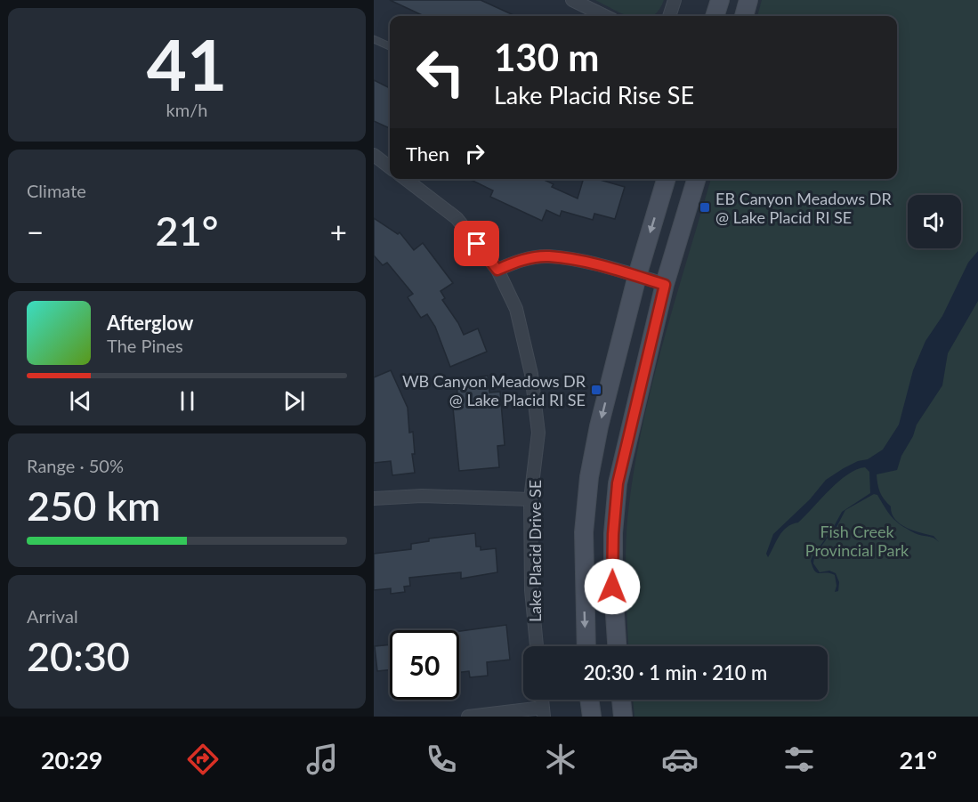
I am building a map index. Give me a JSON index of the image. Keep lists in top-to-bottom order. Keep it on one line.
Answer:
{"streets":{"street":["Lake Placid Drive SE"]},"parks":["Fish Creek Provincial Park"],"places":{"transit":["EB Canyon Meadows DR @ Lake Placid RI SE","WB Canyon Meadows DR @ Lake Placid RI SE"]},"page":{"tile":[["41","km/h"],"Climate",["Range · 50%","250 km"],["Arrival","20:30"]],"turn":["130 m","Lake Placid Rise SE"],"then":"Then","heat":["−","21°","+"],"song":["Afterglow","The Pines"],"limit":"50","trip":"20:30 · 1 min · 210 m","tabs":["20:29","21°"]}}
